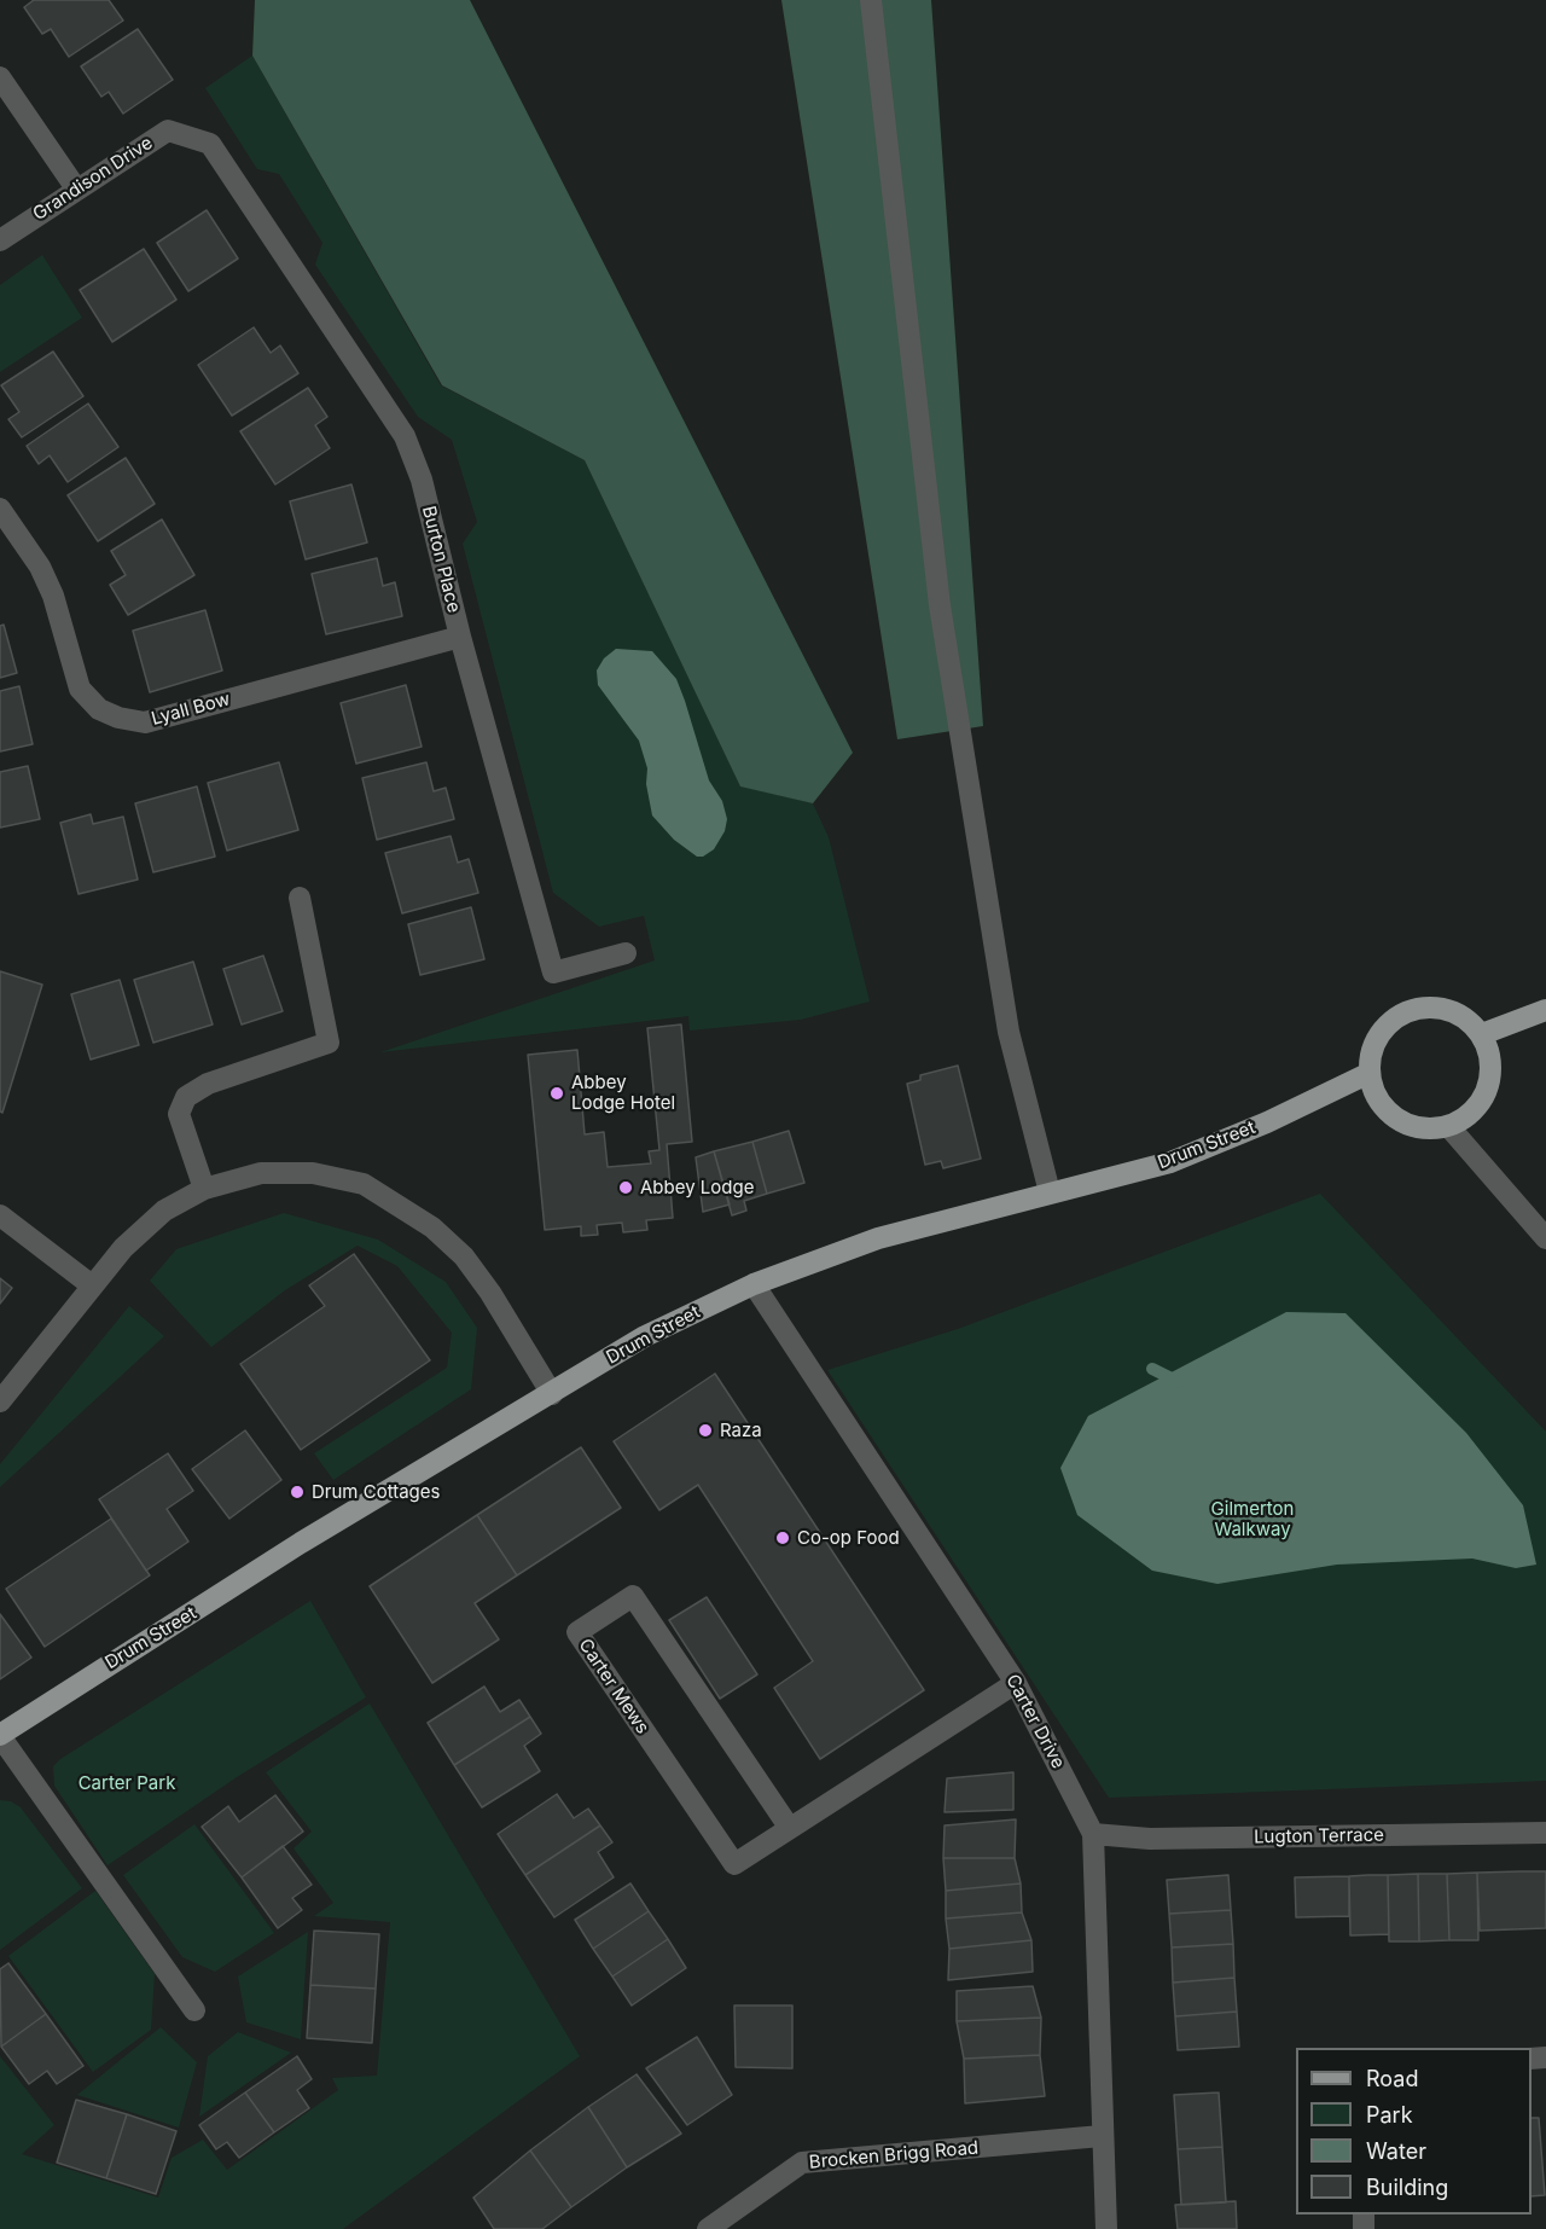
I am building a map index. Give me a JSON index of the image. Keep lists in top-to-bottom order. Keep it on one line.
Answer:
{"streets":{"main road":["Drum Street"],"street":["Grandison Drive","Burton Place","Lyall Bow","Carter Mews","Carter Drive","Lugton Terrace","Brocken Brigg Road"]},"crossings":[["Grandison Drive","Burton Place"],["Burton Place","Lyall Bow"],["Drum Street","Carter Drive"],["Carter Mews","Carter Drive"],["Carter Drive","Lugton Terrace"],["Carter Drive","Brocken Brigg Road"]],"parks":["Gilmerton Walkway","Carter Park"],"places":["Abbey Lodge Hotel","Abbey Lodge","Raza","Drum Cottages","Co-op Food"],"legend":["Road","Park","Water","Building"]}
